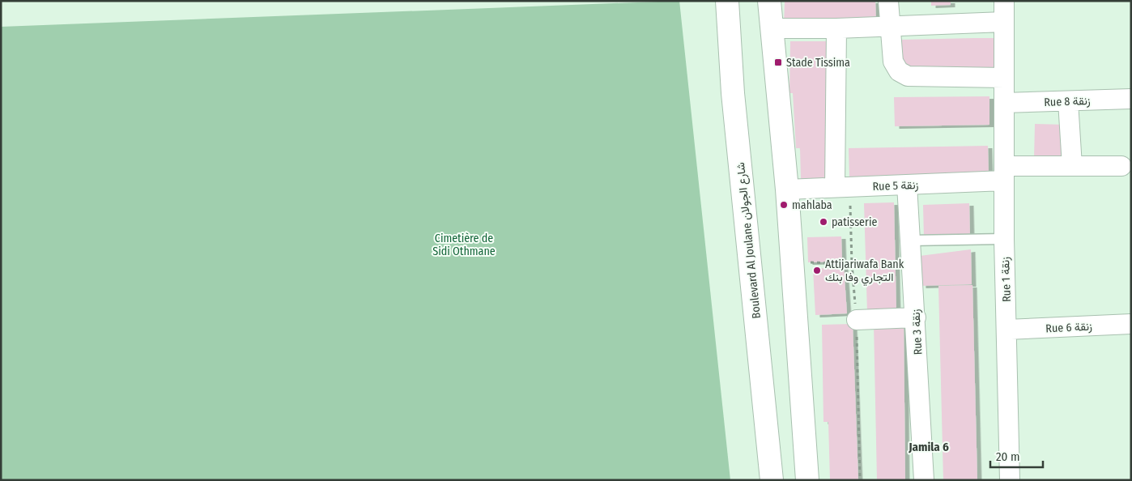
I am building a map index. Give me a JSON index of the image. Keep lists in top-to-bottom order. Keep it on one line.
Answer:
{"streets":{"main road":["Boulevard Al Joulane شارع الجولان"],"street":["Rue 8 زنقة","Rue 5 زنقة","Rue 1 زنقة","Rue 6 زنقة","Rue 3 زنقة"]},"crossings":[["Rue 8 زنقة","Rue 1 زنقة"],["Rue 5 زنقة","Rue 1 زنقة"],["Rue 5 زنقة","Rue 3 زنقة"],["Rue 1 زنقة","Rue 6 زنقة"]],"districts":["Jamila 6"],"parks":["Cimetière de Sidi Othmane"],"places":{"transit":["Stade Tissima"],"other":["mahlaba","patisserie","Attijariwafa Bank التجاري وفا بنك"]},"scale_bar":"20 m"}
